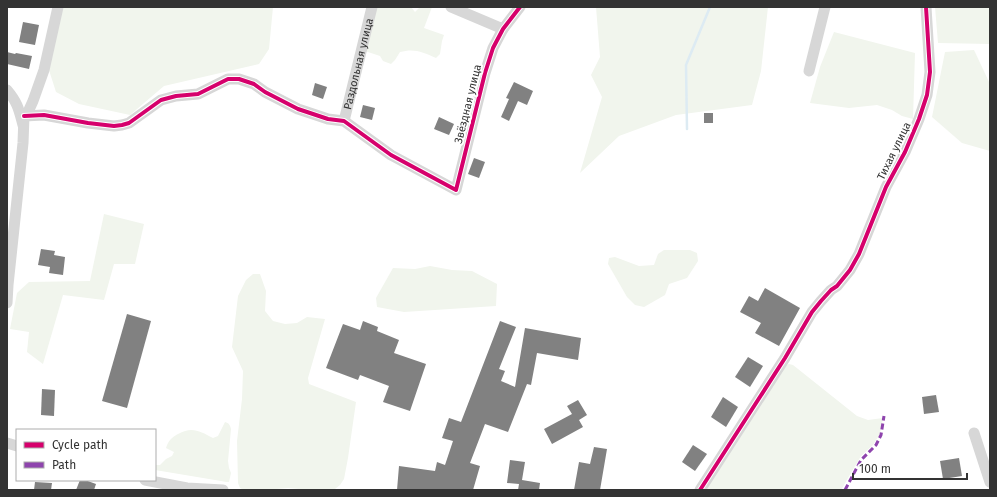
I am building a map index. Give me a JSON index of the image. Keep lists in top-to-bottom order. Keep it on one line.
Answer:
{"streets":{"street":["Раздольная улица","Звёздная улица","Тихая улица"]},"crossings":[["Раздольная улица","Звёздная улица"]],"legend":["Cycle path","Path"],"scale_bar":"100 m"}
